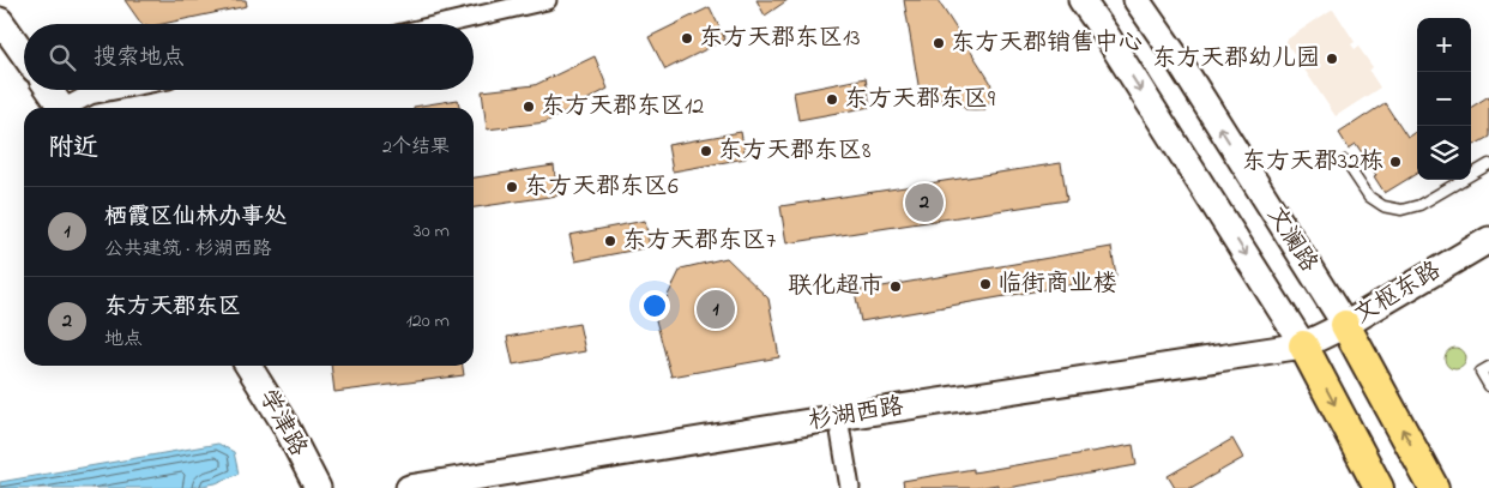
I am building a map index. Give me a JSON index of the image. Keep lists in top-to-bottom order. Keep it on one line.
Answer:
{"streets":{"main road":["文澜路"],"street":["文枢东路","杉湖西路","学津路"]},"crossings":[["文澜路","文枢东路"],["文澜路","杉湖西路"],["文枢东路","杉湖西路"]],"places":["东方天郡东区13","东方天郡销售中心","东方天郡幼儿园","东方天郡东区9","东方天郡东区12","东方天郡东区8","东方天郡32栋","东方天郡东区6","东方天郡东区7","临街商业楼","联化超市"],"page":{"map_buttons":["+","−"],"search":"搜索地点","heading":["附近","2个结果"],"pins":["2","1"],"list":[{"mark":"1","name":"栖霞区仙林办事处","note":"公共建筑 · 杉湖西路","value":"30 m"},{"mark":"2","name":"东方天郡东区","note":"地点","value":"120 m"}]}}
